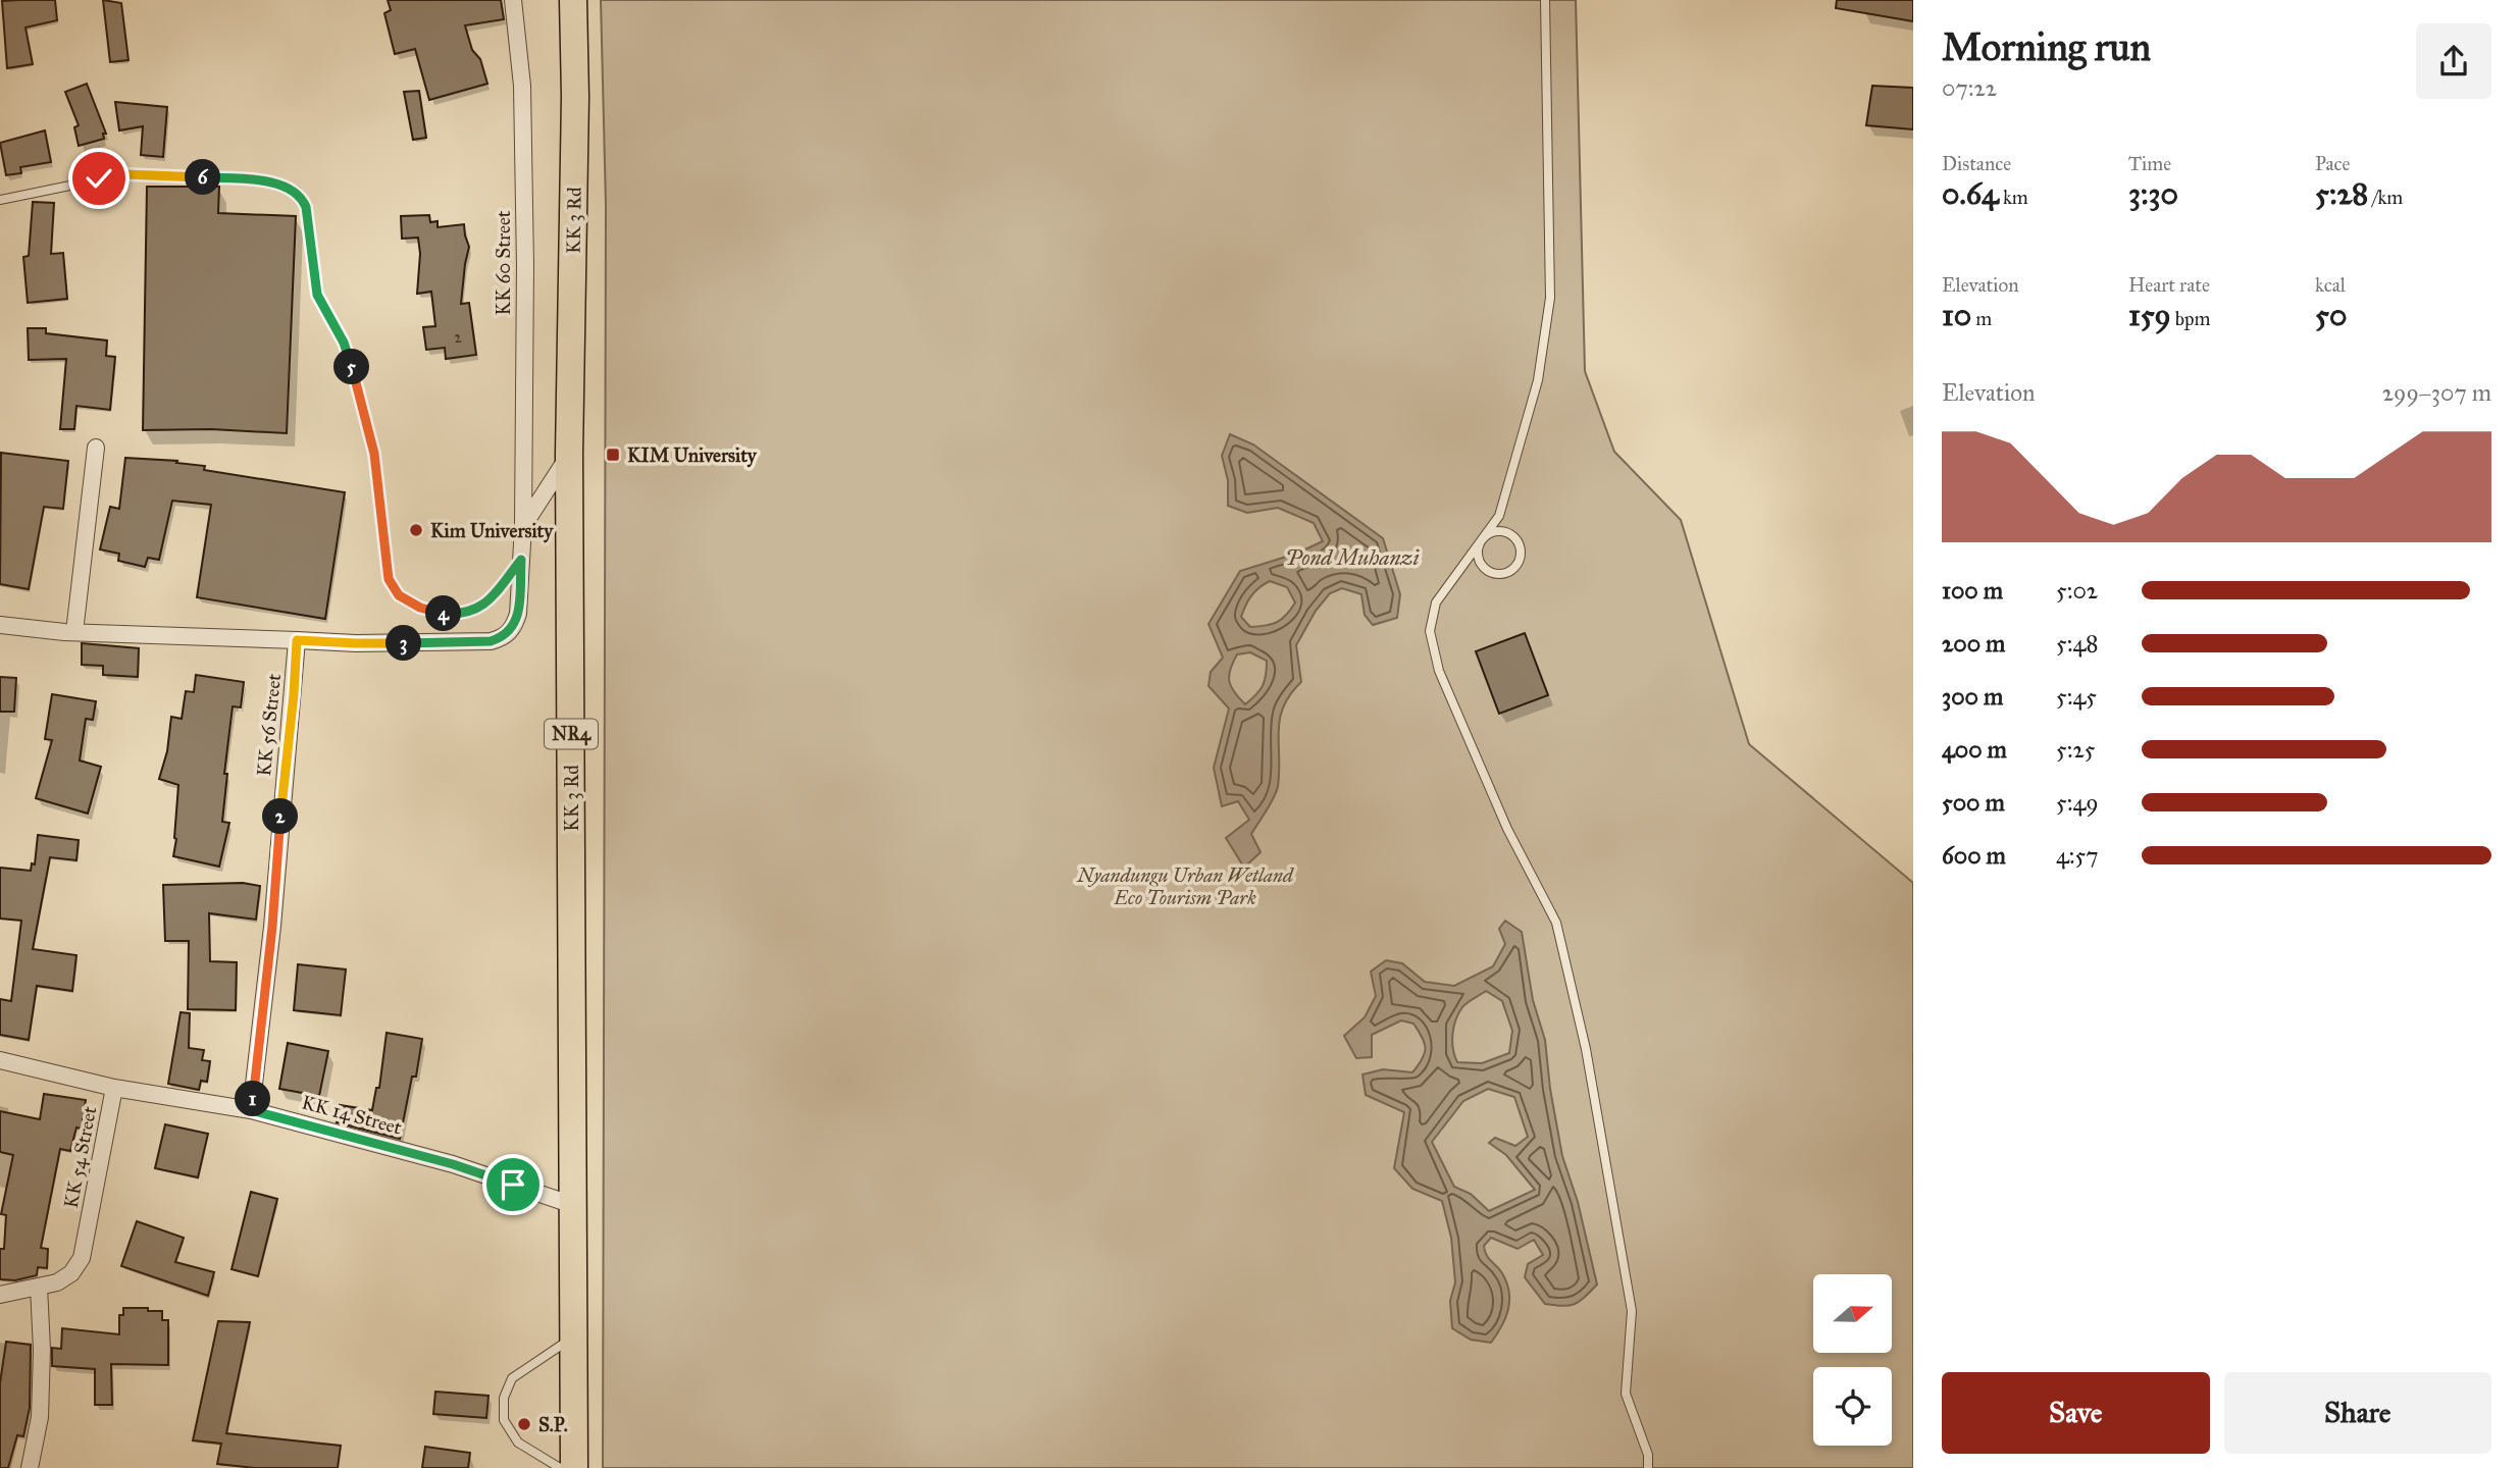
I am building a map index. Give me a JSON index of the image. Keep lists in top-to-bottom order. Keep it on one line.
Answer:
{"streets":{"highway":["KK 3 Rd","NR4"],"street":["KK 60 Street","KK 56 Street","KK 14 Street","KK 54 Street"]},"crossings":[["KK 3 Rd","KK 14 Street"],["KK 60 Street","KK 56 Street"],["KK 56 Street","KK 14 Street"],["KK 14 Street","KK 54 Street"]],"water":["Pond Muhanzi"],"parks":["Nyandungu Urban Wetland Eco Tourism Park"],"places":{"transit":["KIM University"],"other":["Kim University","S.P."]},"house_numbers":["2"],"north":"right","page":{"heading":["Morning run","07:22"],"stats":[["Distance","0.64 km"],["Time","3:30"],["Pace","5:28 /km"],["Elevation","10 m"],["Heart rate","159 bpm"],["kcal","50"]],"pins":["6","5","4","3","2","1"],"chart":["Elevation","299–307 m"],"list":[{"name":"100 m","note":"5:02"},{"name":"200 m","note":"5:48"},{"name":"300 m","note":"5:45"},{"name":"400 m","note":"5:25"},{"name":"500 m","note":"5:49"},{"name":"600 m","note":"4:57"}],"buttons":["Save","Share"]}}
